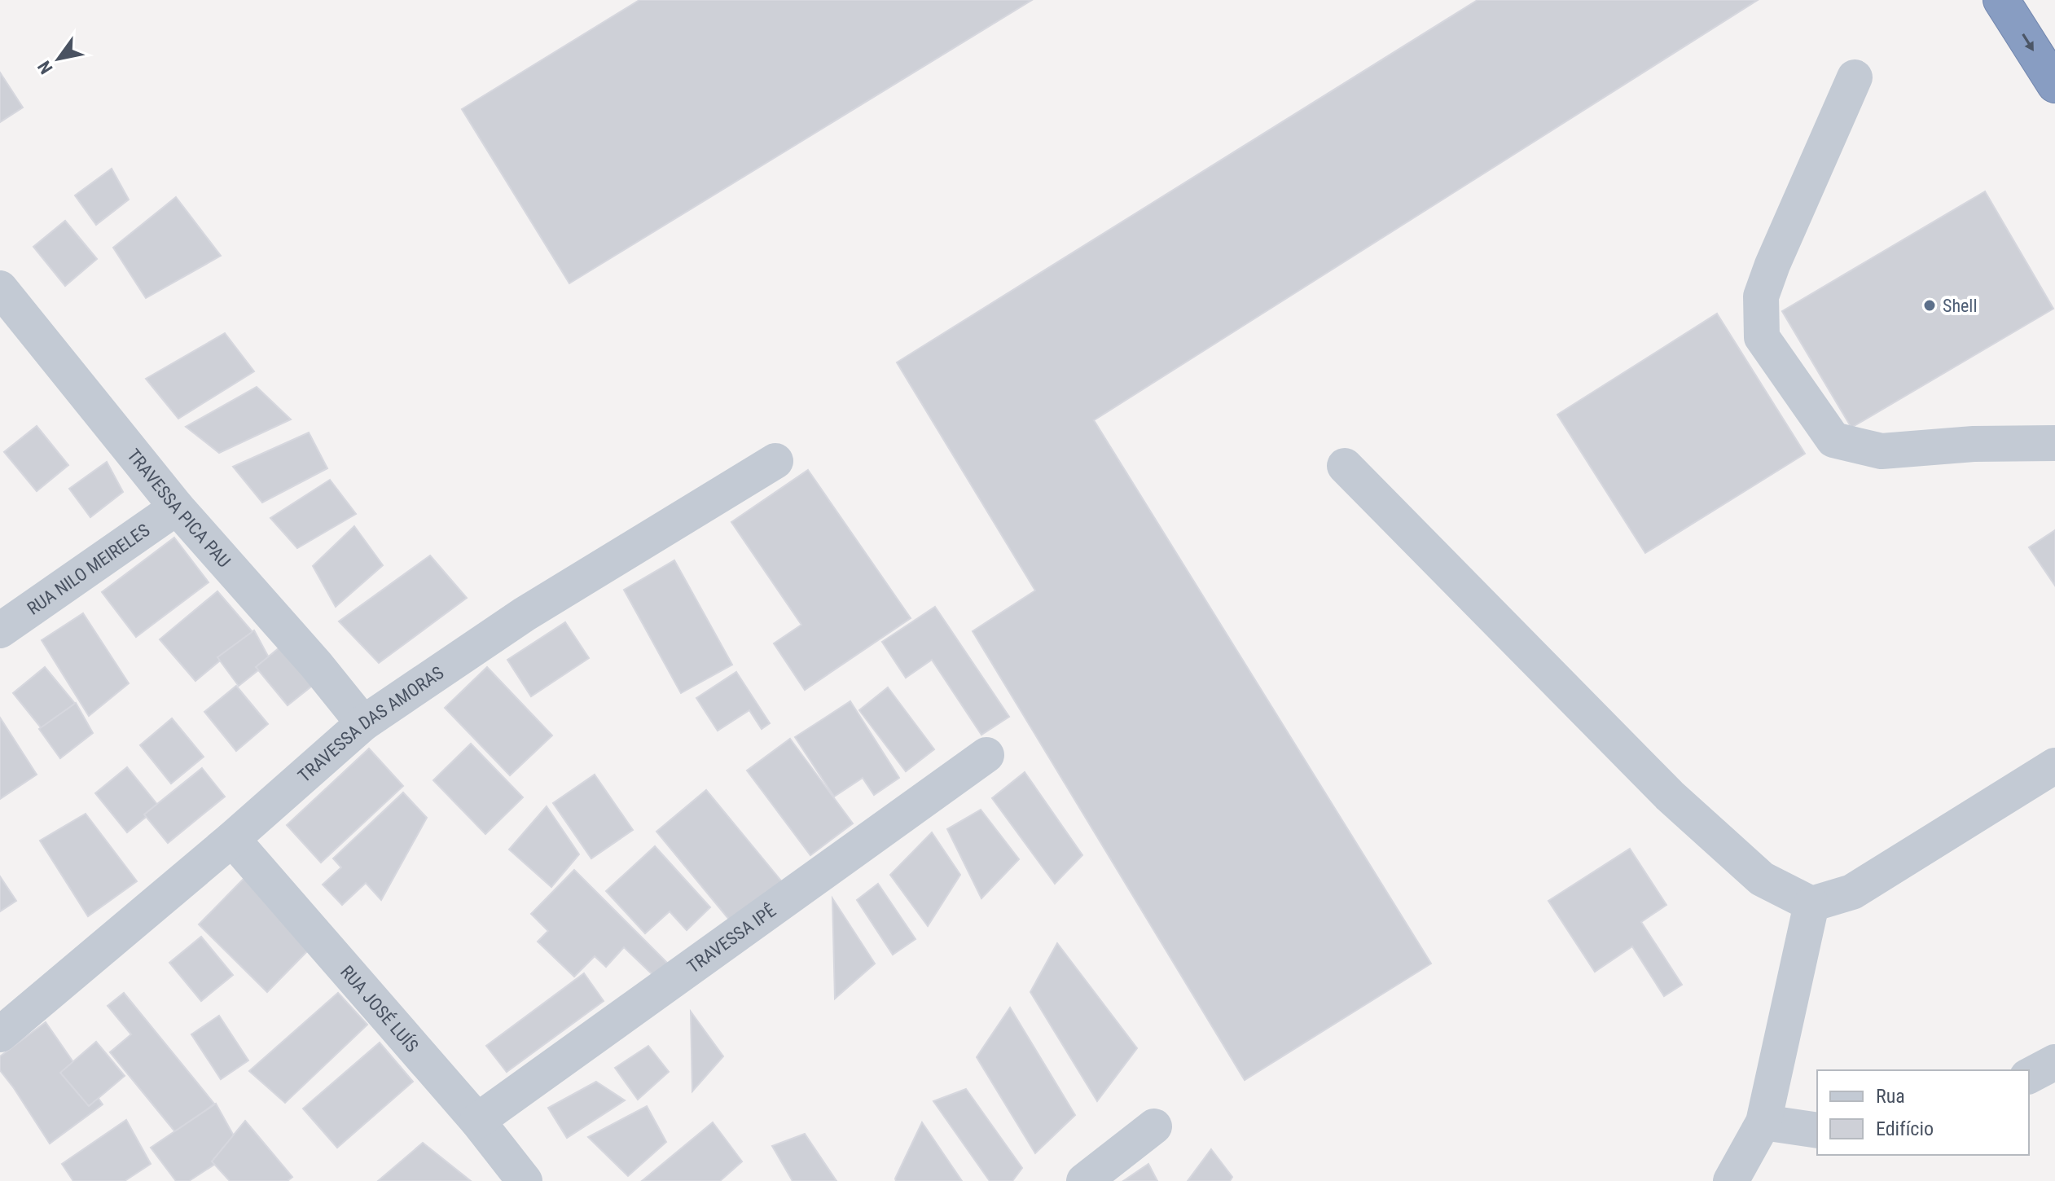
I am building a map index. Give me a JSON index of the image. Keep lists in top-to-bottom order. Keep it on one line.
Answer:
{"streets":{"street":["TRAVESSA PICA PAU","RUA NILO MEIRELES","TRAVESSA DAS AMORAS","TRAVESSA IPÊ","RUA JOSÉ LUÍS"]},"crossings":[["TRAVESSA PICA PAU","RUA NILO MEIRELES"],["TRAVESSA PICA PAU","TRAVESSA DAS AMORAS"],["TRAVESSA DAS AMORAS","RUA JOSÉ LUÍS"],["TRAVESSA IPÊ","RUA JOSÉ LUÍS"]],"places":["Shell"],"legend":["Rua","Edifício"],"north":"bottom left"}
